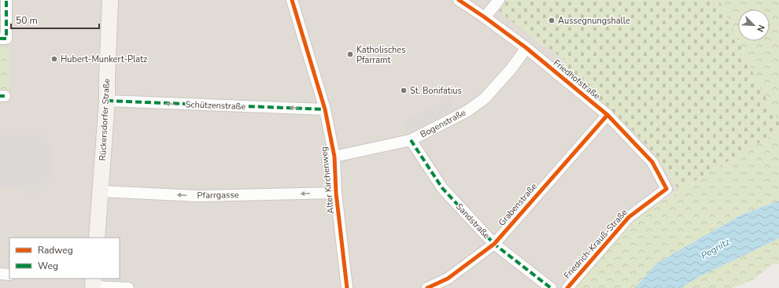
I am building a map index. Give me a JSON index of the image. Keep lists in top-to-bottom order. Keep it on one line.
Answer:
{"streets":{"main road":["Rückersdorfer Straße"],"street":["Friedhofstraße","Schützenstraße","Bogenstraße","Alter Kirchenweg","Pfarrgasse","Grabenstraße","Sandstraße","Friedrich-Krauß-Straße"]},"crossings":[["Friedhofstraße","Bogenstraße"],["Friedhofstraße","Grabenstraße"],["Friedhofstraße","Friedrich-Krauß-Straße"],["Schützenstraße","Rückersdorfer Straße"],["Schützenstraße","Alter Kirchenweg"],["Rückersdorfer Straße","Pfarrgasse"],["Bogenstraße","Alter Kirchenweg"],["Bogenstraße","Sandstraße"],["Alter Kirchenweg","Pfarrgasse"],["Grabenstraße","Sandstraße"]],"one_way":["Schützenstraße","Pfarrgasse"],"water":["Pegnitz"],"places":["Aussegnungshalle","Katholisches Pfarramt","Hubert-Munkert-Platz","St. Bonifatius"],"legend":["Radweg","Weg"],"scale_bar":"50 m","north":"bottom right"}
